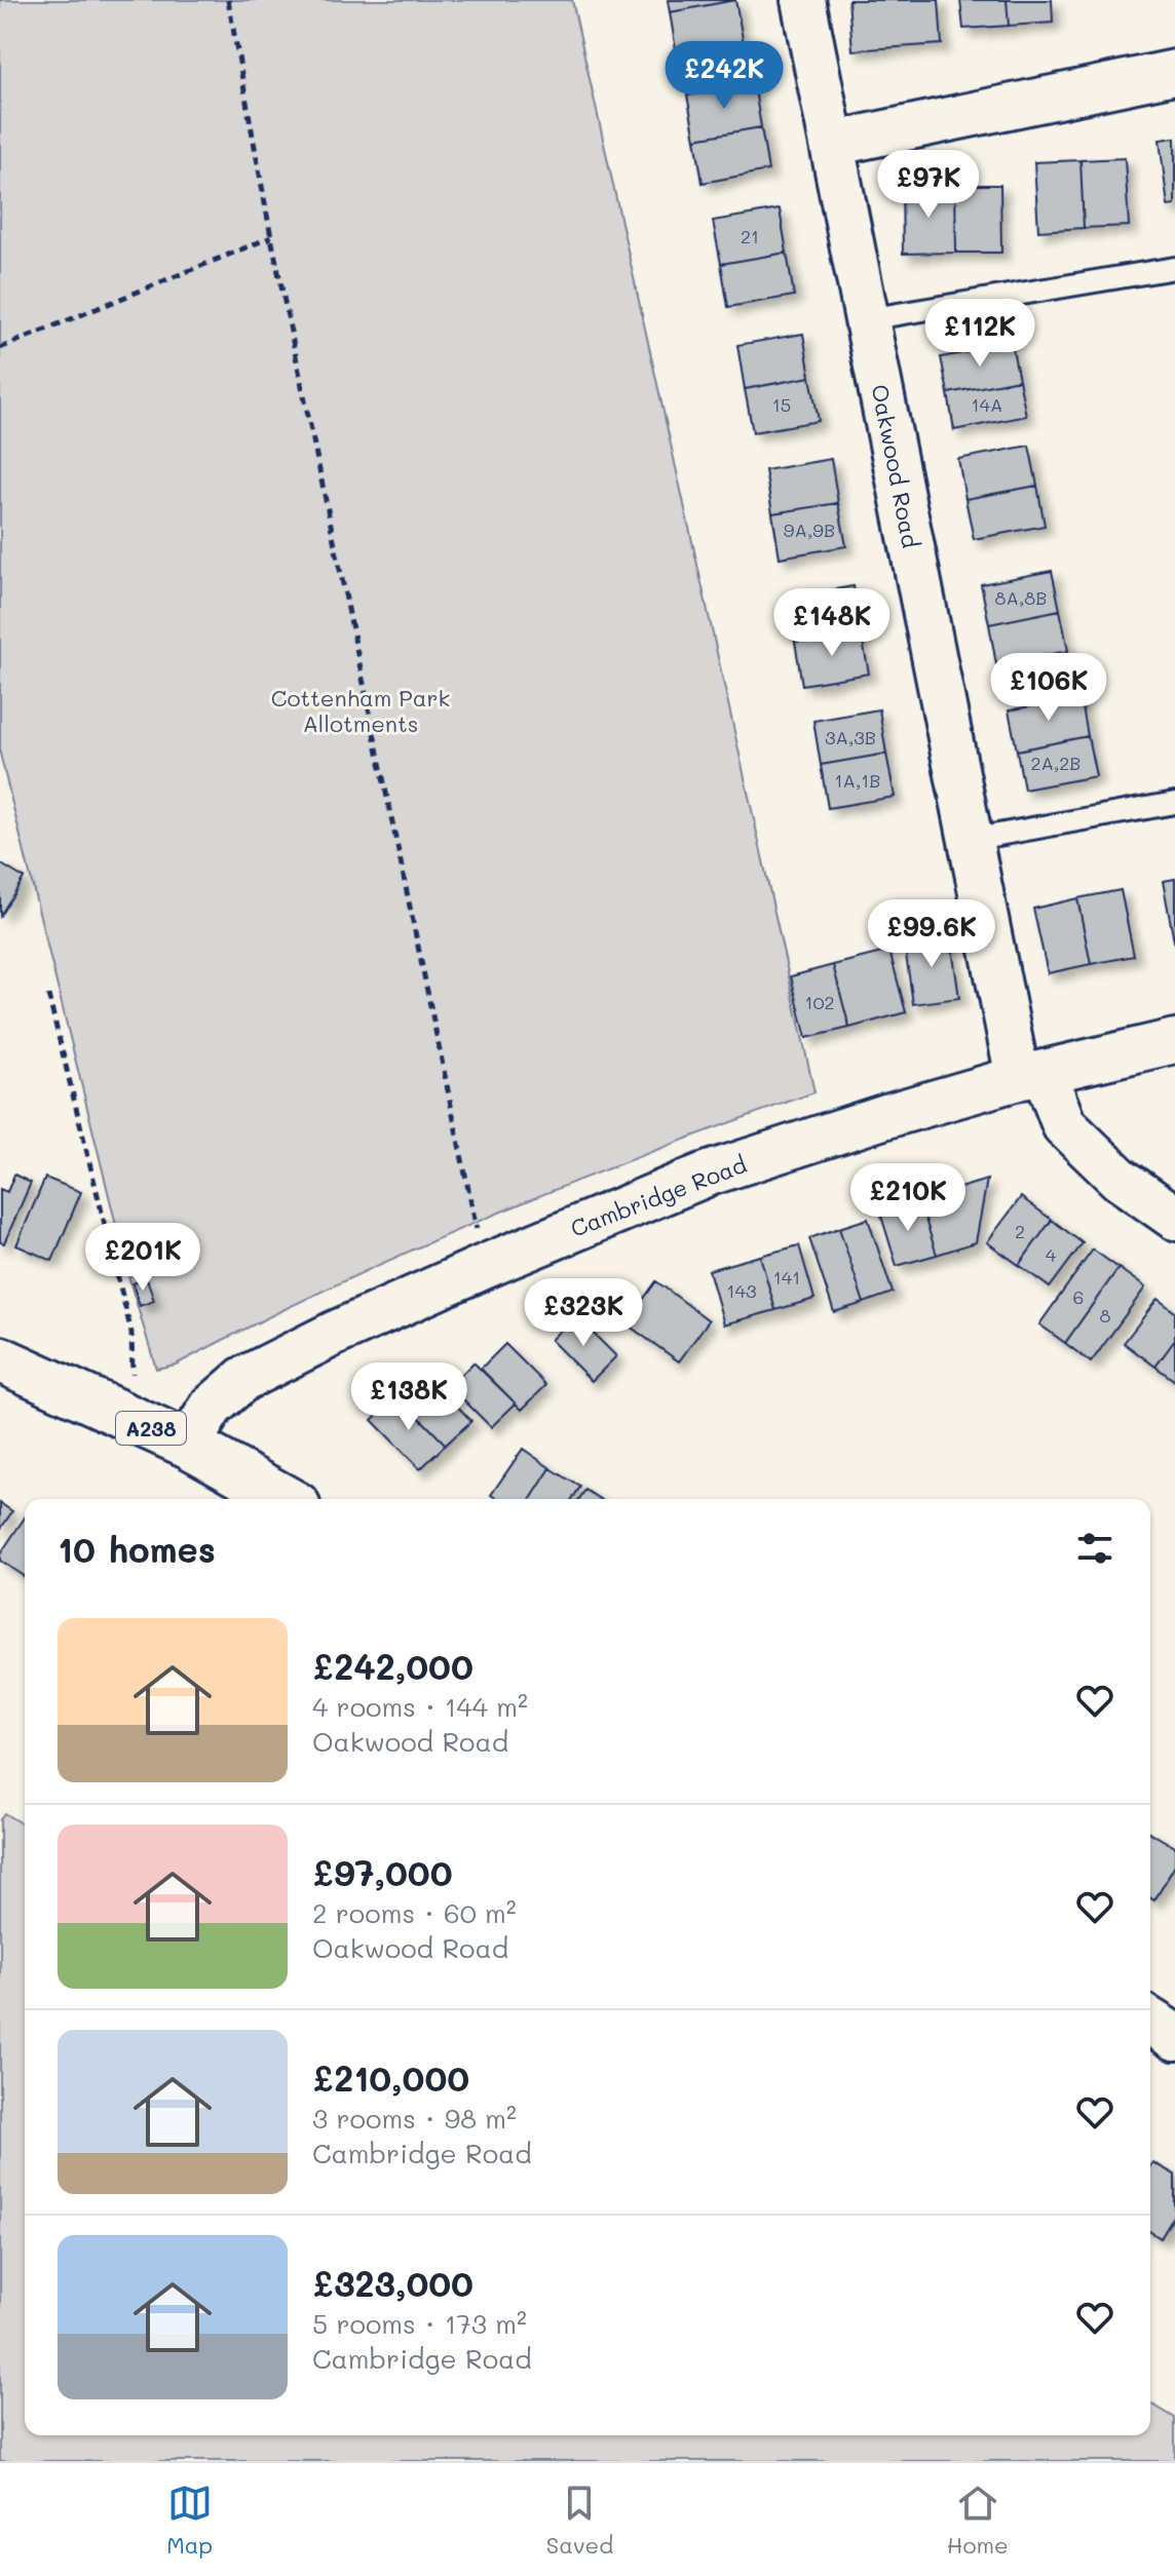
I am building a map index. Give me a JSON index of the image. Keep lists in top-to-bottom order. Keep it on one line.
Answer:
{"streets":{"main road":["A238"],"street":["Oakwood Road","Cambridge Road"]},"crossings":[["Oakwood Road","Cambridge Road"],["Cambridge Road","A238"]],"parks":["Cottenham Park Allotments"],"house_numbers":["21","15","14A","9A,9B","8A,8B","3A,3B","2A,2B","1A,1B","102","2","4","141","143","6","8"],"page":{"price":["£242K","£97K","£112K","£148K","£106K","£99.6K","£210K","£201K","£323K","£138K"],"heading":"10 homes","list":[{"name":"£242,000","note":"4 rooms · 144 m² · Oakwood Road"},{"name":"£97,000","note":"2 rooms · 60 m² · Oakwood Road"},{"name":"£210,000","note":"3 rooms · 98 m² · Cambridge Road"},{"name":"£323,000","note":"5 rooms · 173 m² · Cambridge Road"}],"tabs":["Map","Saved","Home"]}}
